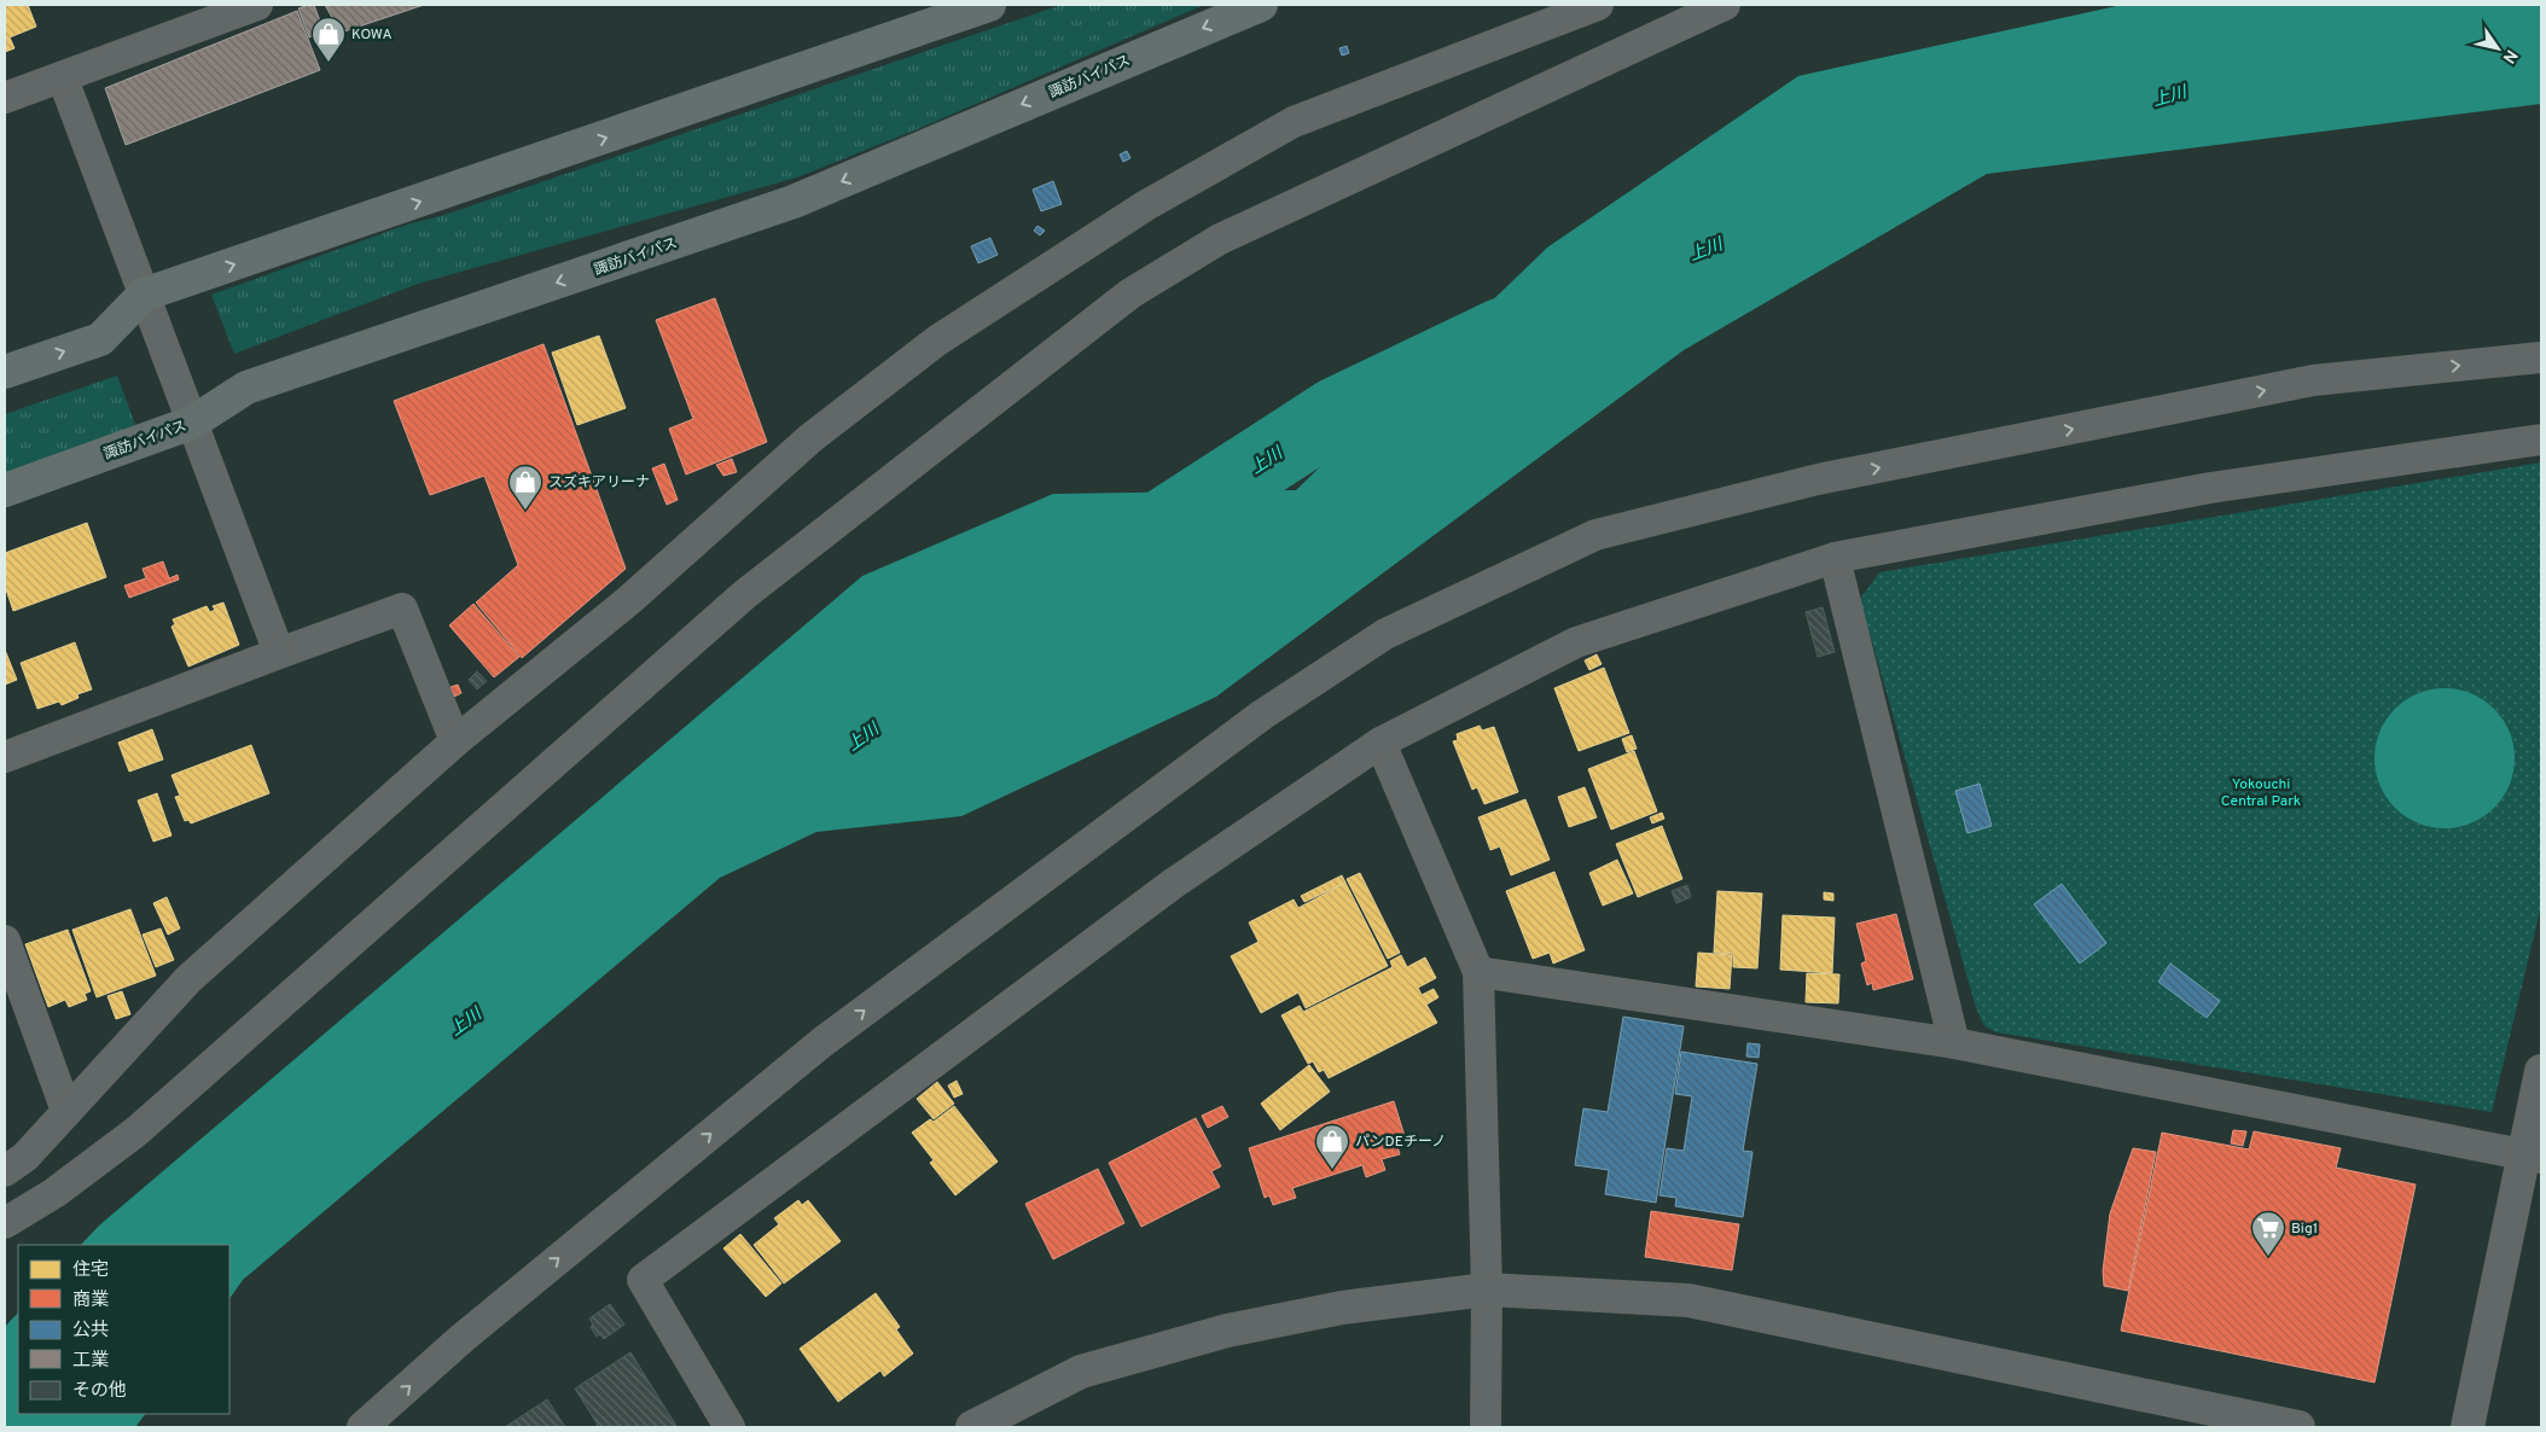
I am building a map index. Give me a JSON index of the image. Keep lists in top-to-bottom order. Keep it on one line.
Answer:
{"streets":{"highway":["諏訪バイパス"]},"water":["上川"],"parks":["Yokouchi Central Park"],"places":{"shop":["KOWA","スズキアリーナ","パンDEチーノ"],"supermarket":["Big1"]},"legend":["住宅","商業","公共","工業","その他"],"north":"bottom right"}
